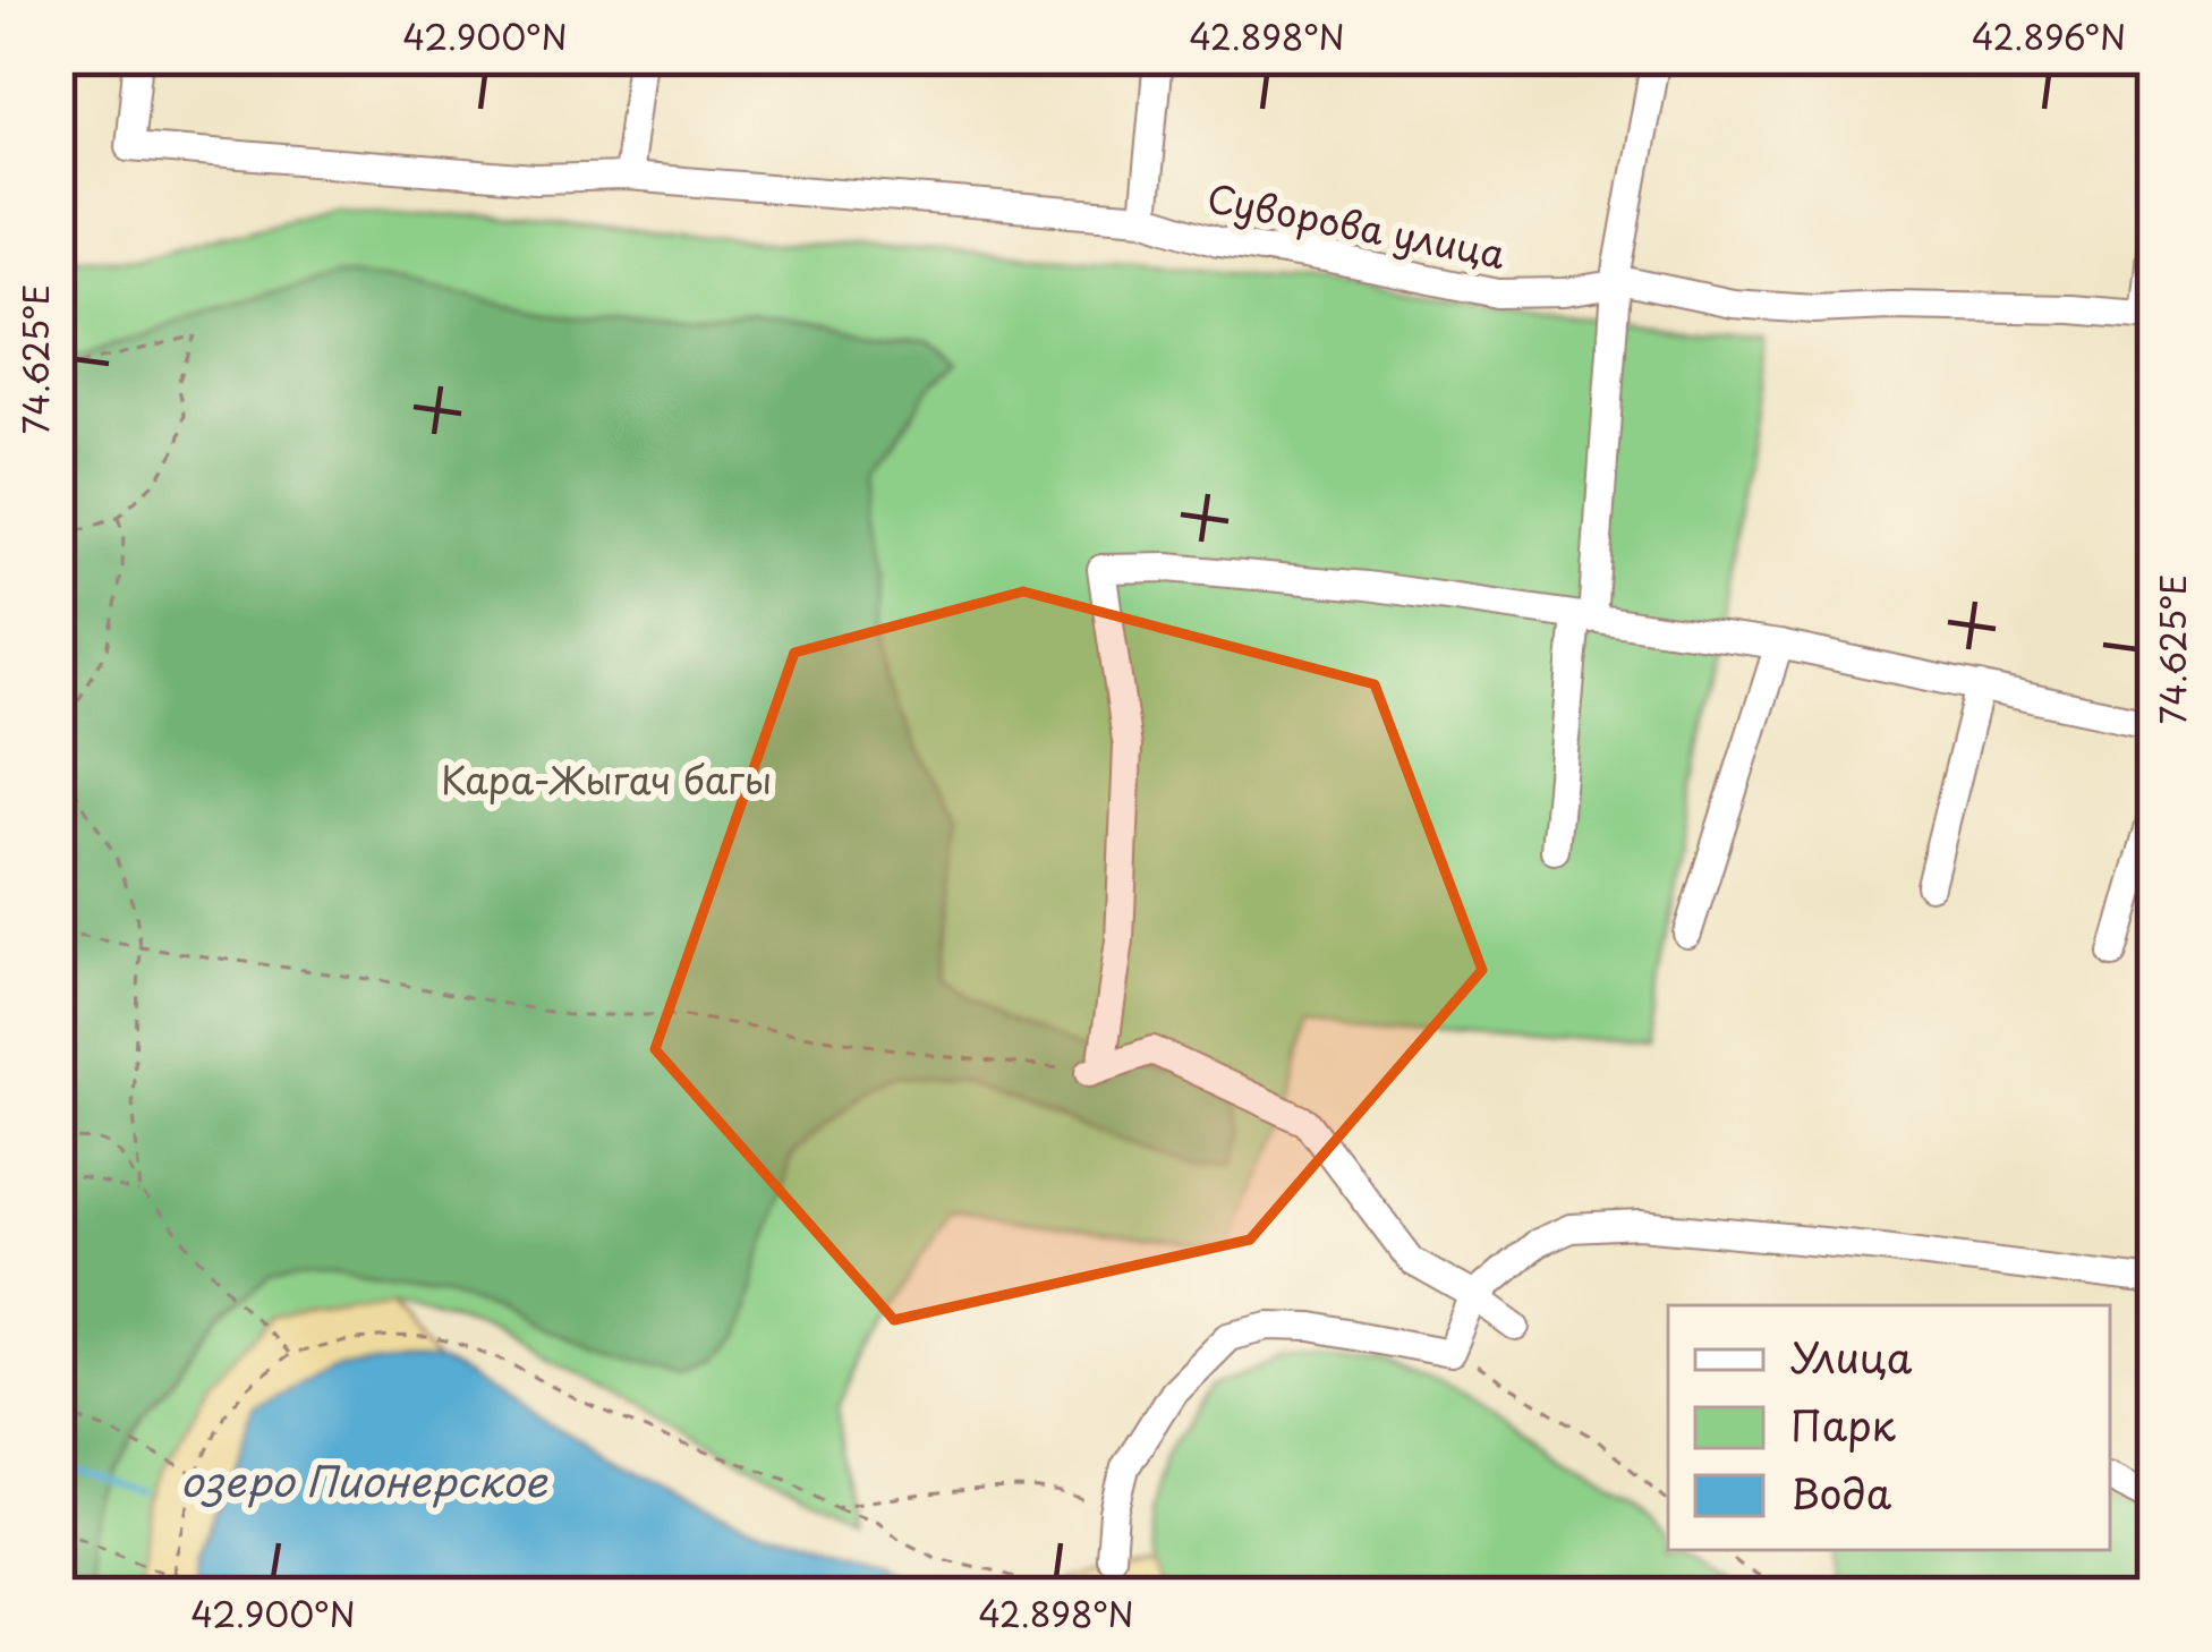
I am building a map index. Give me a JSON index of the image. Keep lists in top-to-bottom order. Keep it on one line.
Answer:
{"streets":{"street":["Суворова улица"]},"water":["озеро Пионерское"],"parks":["Кара-Жыгач багы"],"legend":["Улица","Парк","Вода"],"coordinates":["42.900°N","42.898°N","42.896°N","74.625°E"]}
